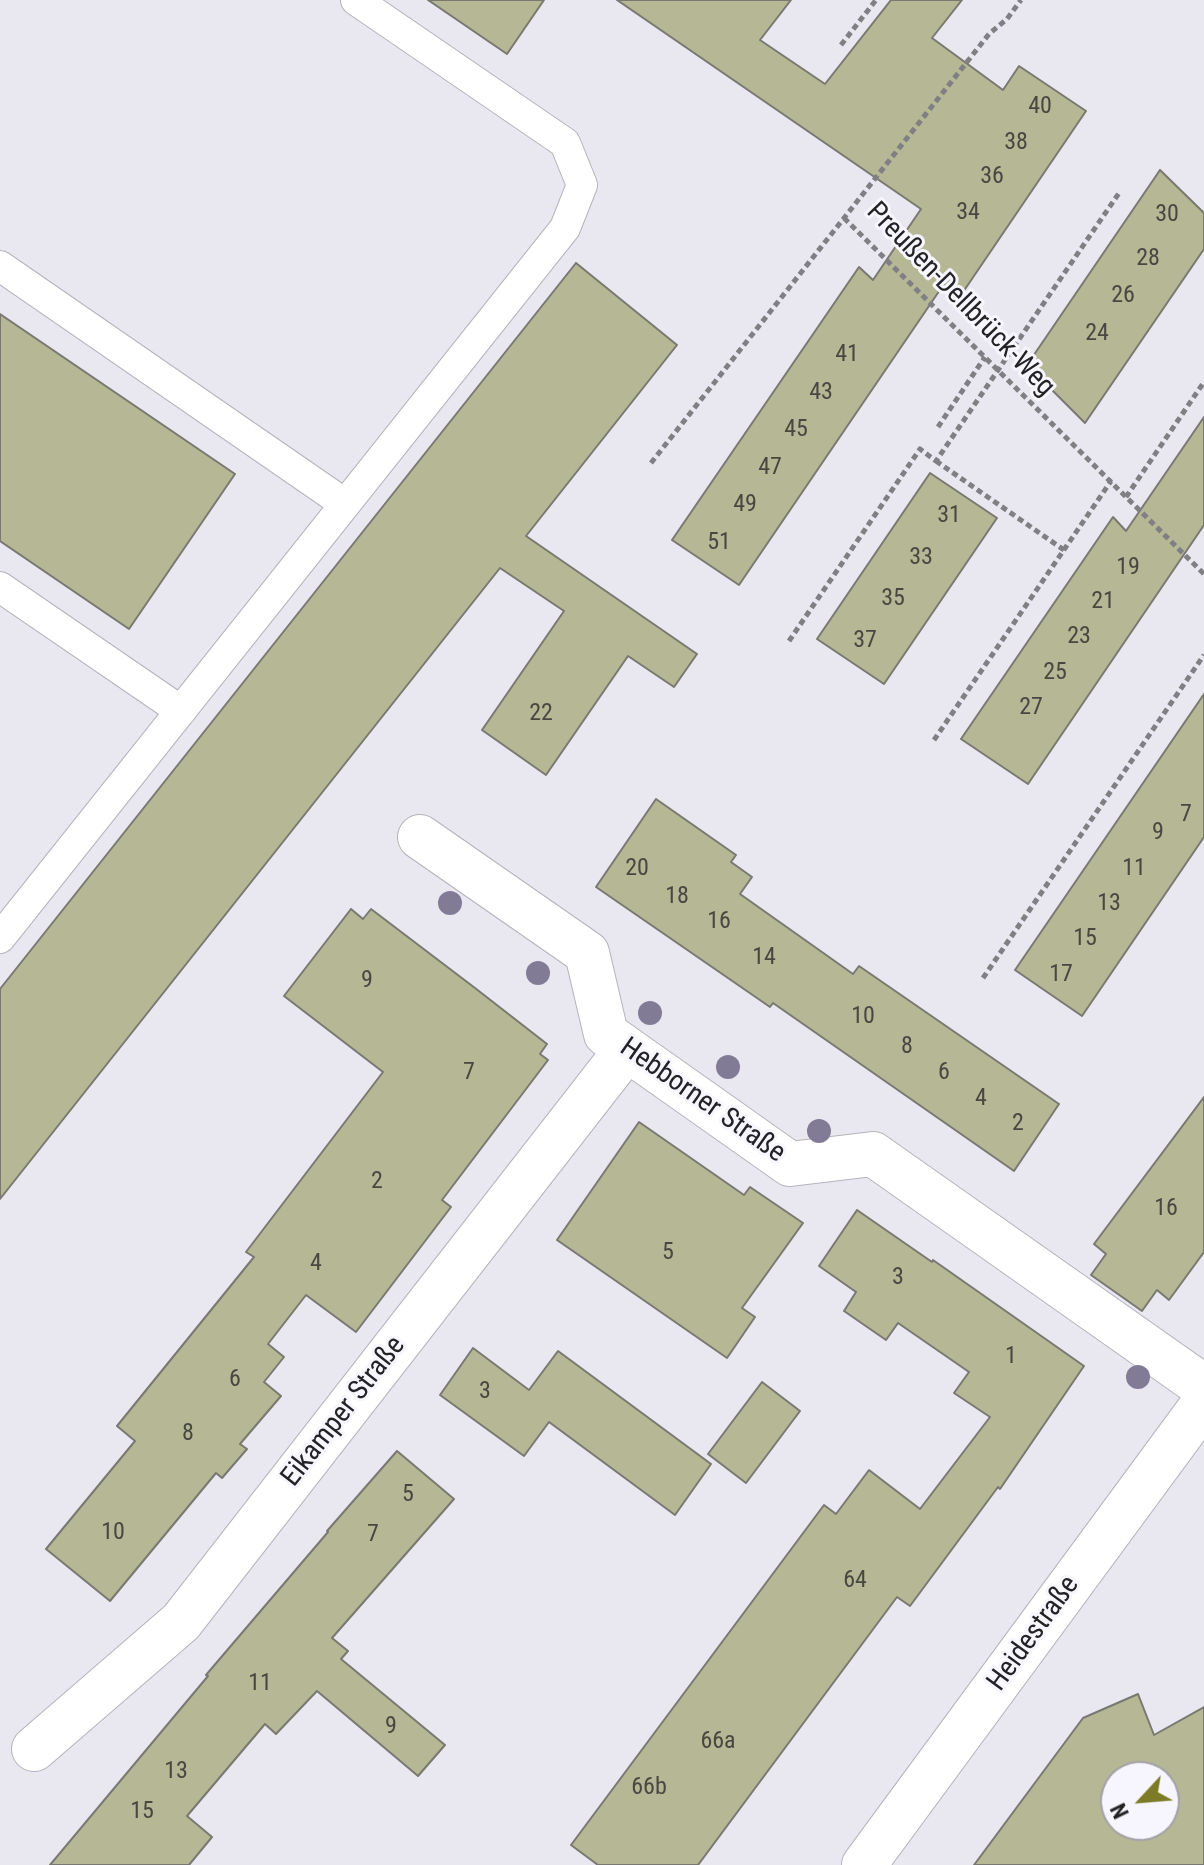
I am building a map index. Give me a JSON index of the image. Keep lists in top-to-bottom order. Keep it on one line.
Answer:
{"streets":{"street":["Hebborner Straße","Eikamper Straße","Heidestraße"],"path":["Preußen-Dellbrück-Weg"]},"crossings":[["Hebborner Straße","Eikamper Straße"]],"house_numbers":["40","38","36","34","30","28","26","24","41","43","45","47","49","31","51","33","19","35","21","23","37","25","27","22","7","9","20","11","18","13","16","15","14","17","9","10","8","7","6","4","2","2","16","5","4","3","1","6","3","8","5","10","7","64","11","9","66a","13","66b","15"],"north":"bottom left"}
